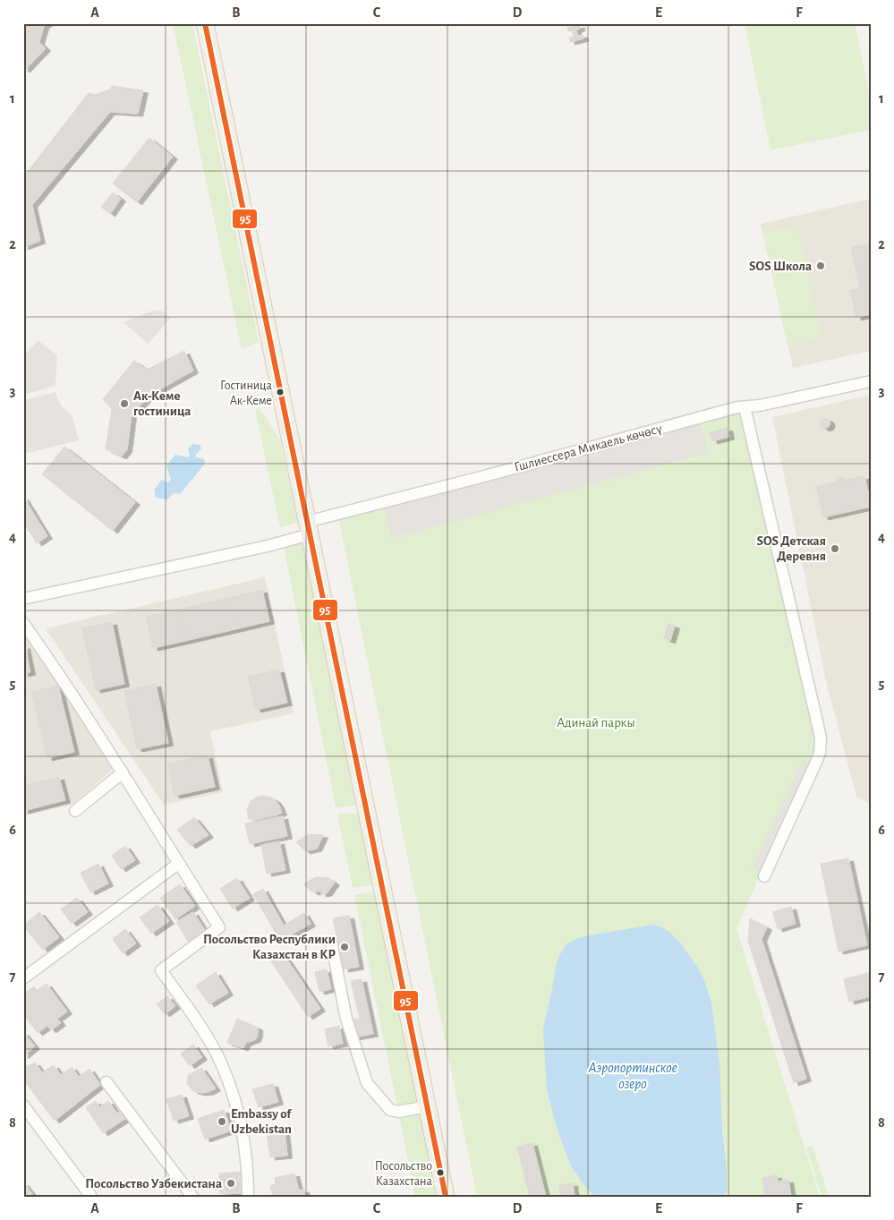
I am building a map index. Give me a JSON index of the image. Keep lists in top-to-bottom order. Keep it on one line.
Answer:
{"streets":{"street":["Гшлиессера Микаель көчөсү"]},"water":["Аэропортинское озеро"],"parks":["Адинай паркы"],"places":["SOS Школа","Гостиница Ак-Кеме","Ак-Кеме гостиница","SOS Детская Деревня","Посольство Республики Казахстан в КР","Embassy of Uzbekistan","Посольство Казахстана","Посольство Узбекистана"],"lines":["transit line 95"],"grid":{"columns":["A","B","C","D","E","F"],"rows":["1","2","3","4","5","6","7","8"]}}
